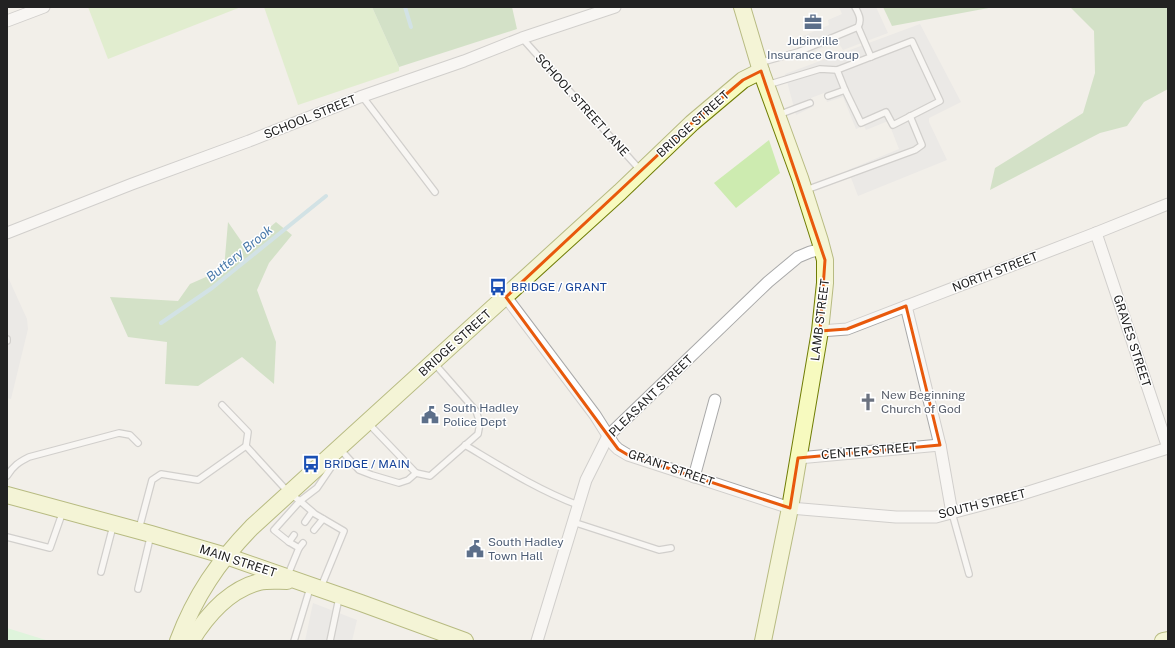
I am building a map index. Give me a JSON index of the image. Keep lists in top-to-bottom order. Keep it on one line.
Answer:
{"streets":{"main road":["BRIDGE STREET","LAMB STREET","MAIN STREET"],"street":["SCHOOL STREET","NORTH STREET","GRAVES STREET","PLEASANT STREET","CENTER STREET","GRANT STREET","SOUTH STREET"],"lane":["SCHOOL STREET LANE"]},"crossings":[["SCHOOL STREET LANE","SCHOOL STREET"],["SCHOOL STREET LANE","BRIDGE STREET"],["BRIDGE STREET","LAMB STREET"],["BRIDGE STREET","GRANT STREET"],["BRIDGE STREET","MAIN STREET"],["NORTH STREET","LAMB STREET"],["NORTH STREET","GRAVES STREET"],["LAMB STREET","PLEASANT STREET"],["LAMB STREET","CENTER STREET"],["LAMB STREET","GRANT STREET"],["LAMB STREET","SOUTH STREET"],["GRAVES STREET","SOUTH STREET"],["PLEASANT STREET","GRANT STREET"],["GRANT STREET","SOUTH STREET"]],"water":["Buttery Brook"],"places":{"office":["Jubinville Insurance Group"],"bus stop":["BRIDGE / GRANT","BRIDGE / MAIN"],"church":["New Beginning Church of God"],"public building":["South Hadley Police Dept","South Hadley Town Hall"]}}
